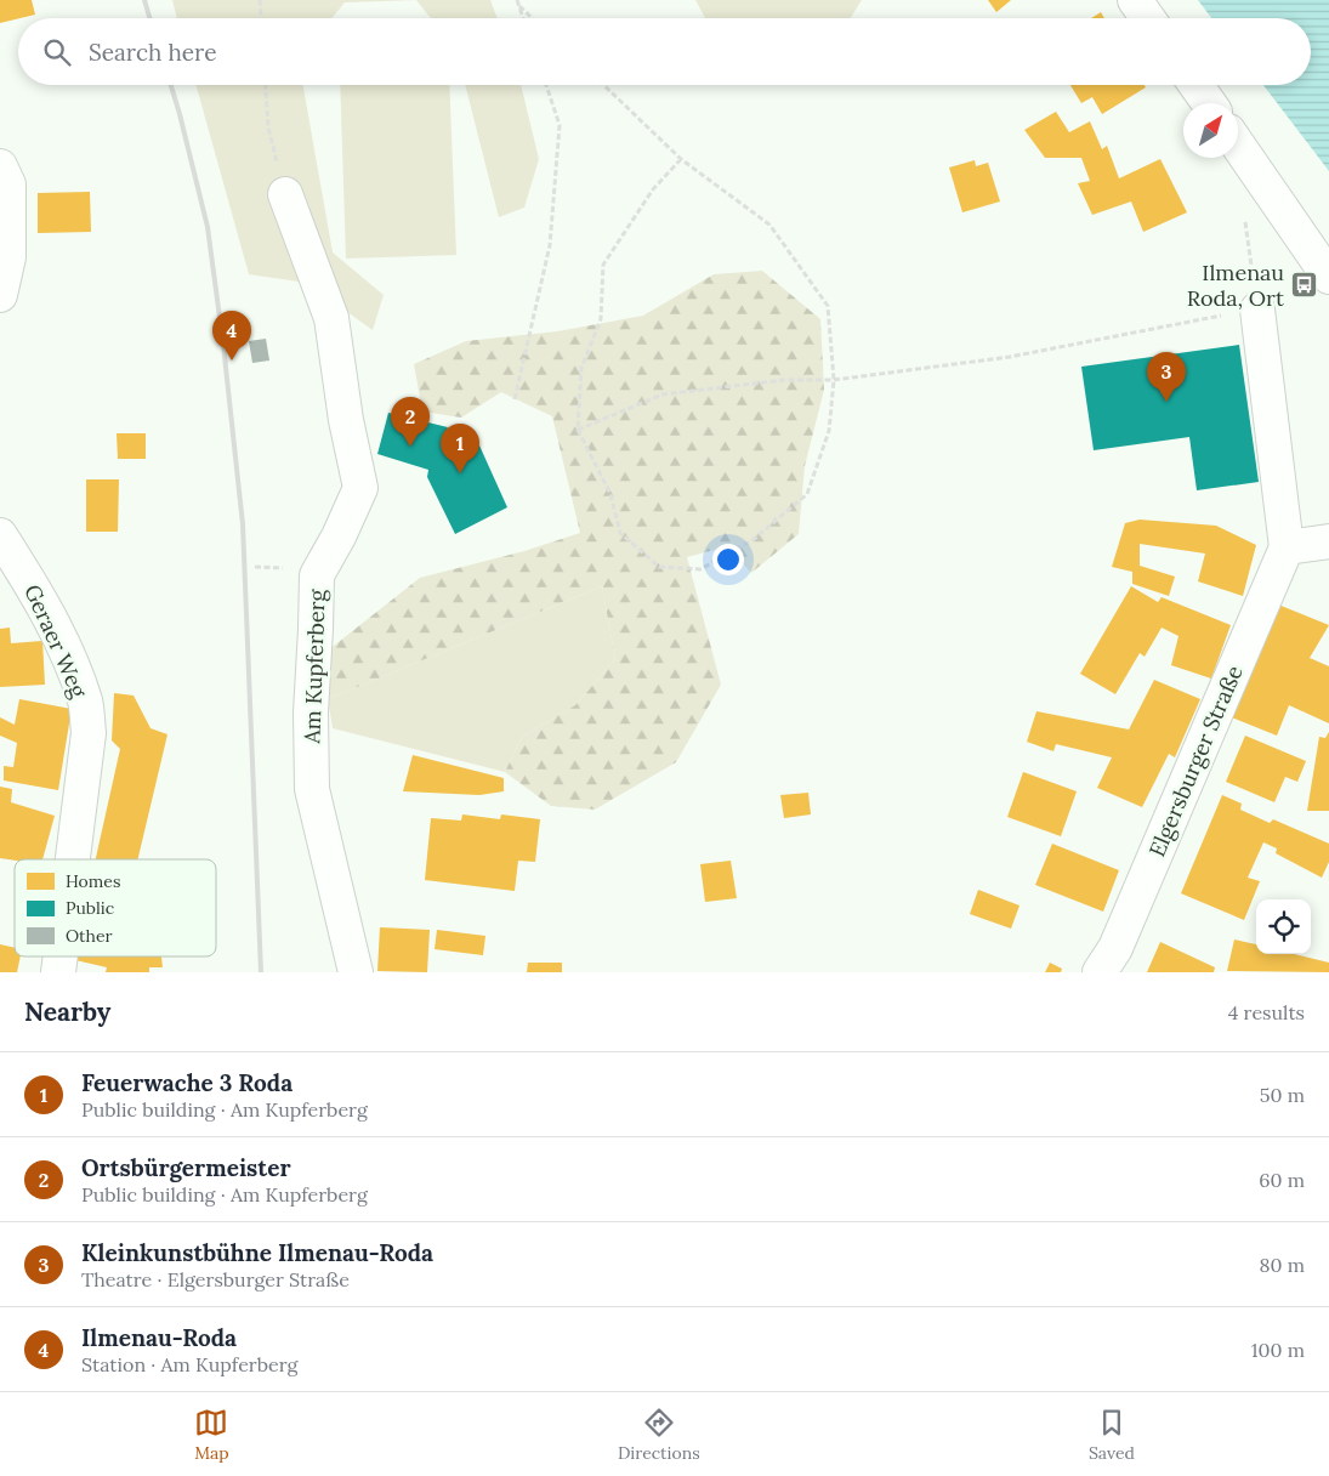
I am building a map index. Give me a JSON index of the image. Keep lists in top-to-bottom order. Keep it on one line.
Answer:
{"streets":{"street":["Geraer Weg","Am Kupferberg","Elgersburger Straße"]},"places":{"bus stop":["Ilmenau Roda, Ort"]},"legend":["Homes","Public","Other"],"north":"top right","page":{"search":"Search here","pins":["4","3","2","1"],"heading":["Nearby","4 results"],"list":[{"mark":"1","name":"Feuerwache 3 Roda","note":"Public building · Am Kupferberg","value":"50 m"},{"mark":"2","name":"Ortsbürgermeister","note":"Public building · Am Kupferberg","value":"60 m"},{"mark":"3","name":"Kleinkunstbühne Ilmenau-Roda","note":"Theatre · Elgersburger Straße","value":"80 m"},{"mark":"4","name":"Ilmenau-Roda","note":"Station · Am Kupferberg","value":"100 m"}],"nav":["Map","Directions","Saved"]}}
